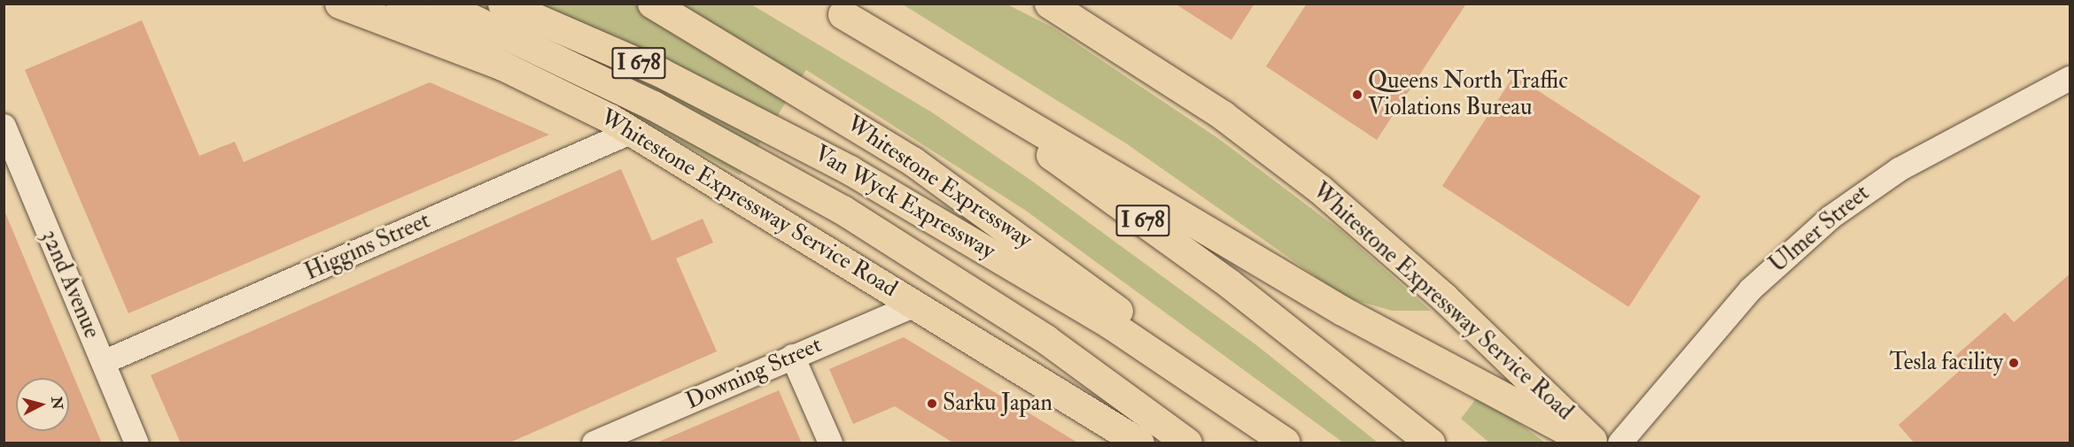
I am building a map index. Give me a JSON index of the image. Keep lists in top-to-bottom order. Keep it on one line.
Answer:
{"streets":{"main road":["I 678","Whitestone Expressway","Van Wyck Expressway","Whitestone Expressway Service Road"],"street":["Ulmer Street","Higgins Street","32nd Avenue","Downing Street"]},"crossings":[["Whitestone Expressway","Van Wyck Expressway"],["Whitestone Expressway Service Road","Higgins Street"],["Whitestone Expressway Service Road","Downing Street"],["Higgins Street","32nd Avenue"]],"places":["Queens North Traffic Violations Bureau","Tesla facility","Sarku Japan"],"north":"right"}
